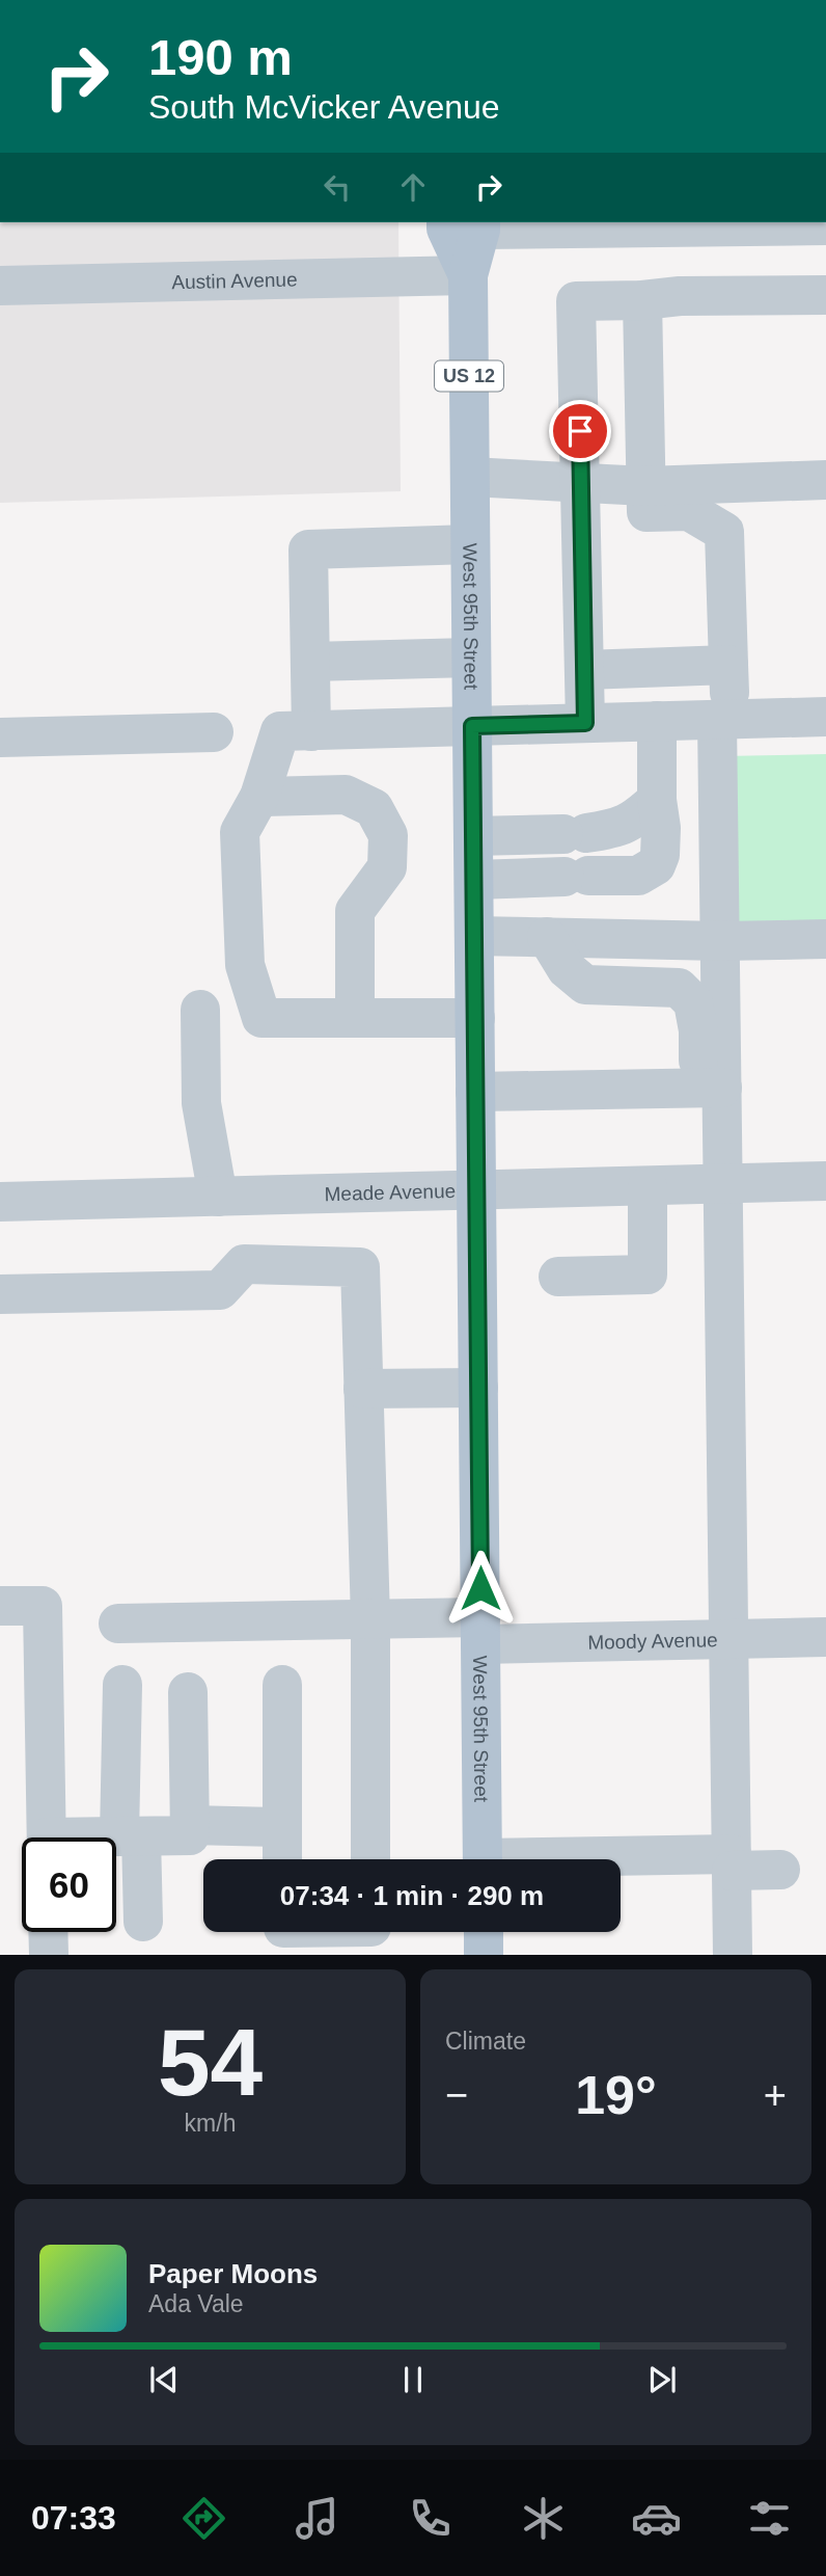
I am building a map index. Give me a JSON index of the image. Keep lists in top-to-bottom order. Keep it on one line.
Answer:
{"streets":{"main road":["US 12","West 95th Street"],"street":["Austin Avenue","Meade Avenue","Moody Avenue"]},"crossings":[["Austin Avenue","West 95th Street"],["West 95th Street","Meade Avenue"],["West 95th Street","Moody Avenue"]],"page":{"turn":["190 m","South McVicker Avenue"],"limit":"60","trip":"07:34 · 1 min · 290 m","tile":[["54","km/h"],"Climate"],"heat":["−","19°","+"],"song":["Paper Moons","Ada Vale"],"tabs":"07:33"}}
